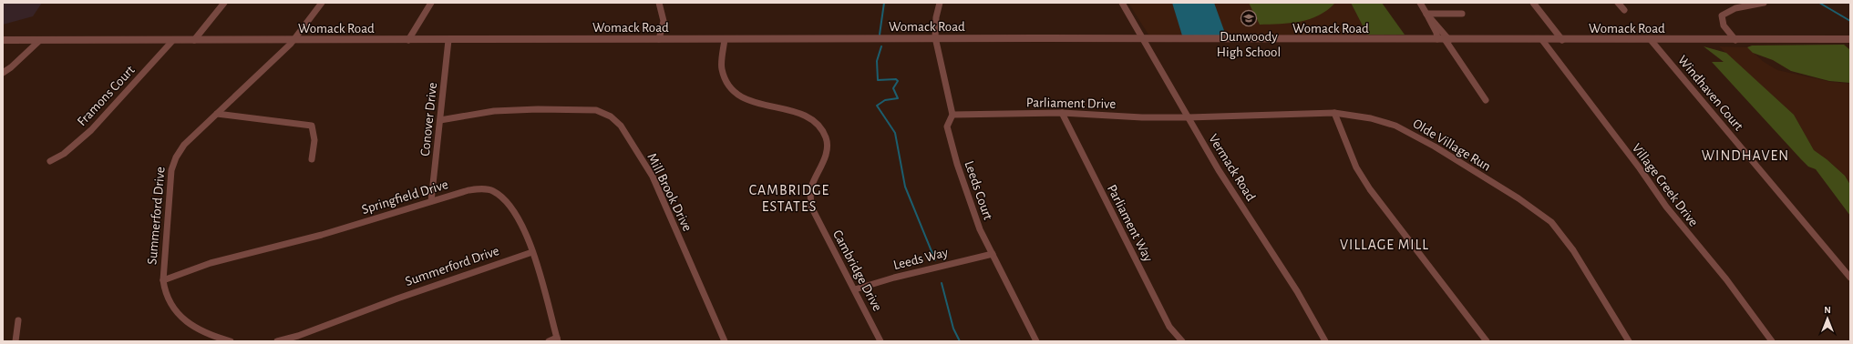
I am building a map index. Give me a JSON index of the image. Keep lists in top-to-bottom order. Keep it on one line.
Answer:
{"streets":{"street":["Womack Road","Windhaven Court","Framons Court","Parliament Drive","Conover Drive","Olde Village Run","Vermack Road","Village Creek Drive","Leeds Court","Mill Brook Drive","Springfield Drive","Summerford Drive","Parliament Way","Leeds Way","Cambridge Drive"]},"crossings":[["Womack Road","Windhaven Court"],["Womack Road","Framons Court"],["Womack Road","Conover Drive"],["Womack Road","Vermack Road"],["Womack Road","Village Creek Drive"],["Womack Road","Leeds Court"],["Womack Road","Summerford Drive"],["Womack Road","Cambridge Drive"],["Parliament Drive","Olde Village Run"],["Parliament Drive","Vermack Road"],["Parliament Drive","Leeds Court"],["Parliament Drive","Parliament Way"],["Conover Drive","Mill Brook Drive"],["Conover Drive","Springfield Drive"],["Olde Village Run","Vermack Road"],["Leeds Court","Leeds Way"],["Springfield Drive","Summerford Drive"],["Leeds Way","Cambridge Drive"]],"districts":["WINDHAVEN","CAMBRIDGE ESTATES","VILLAGE MILL"],"places":{"school or university":["Dunwoody High School"]},"north":"top"}
